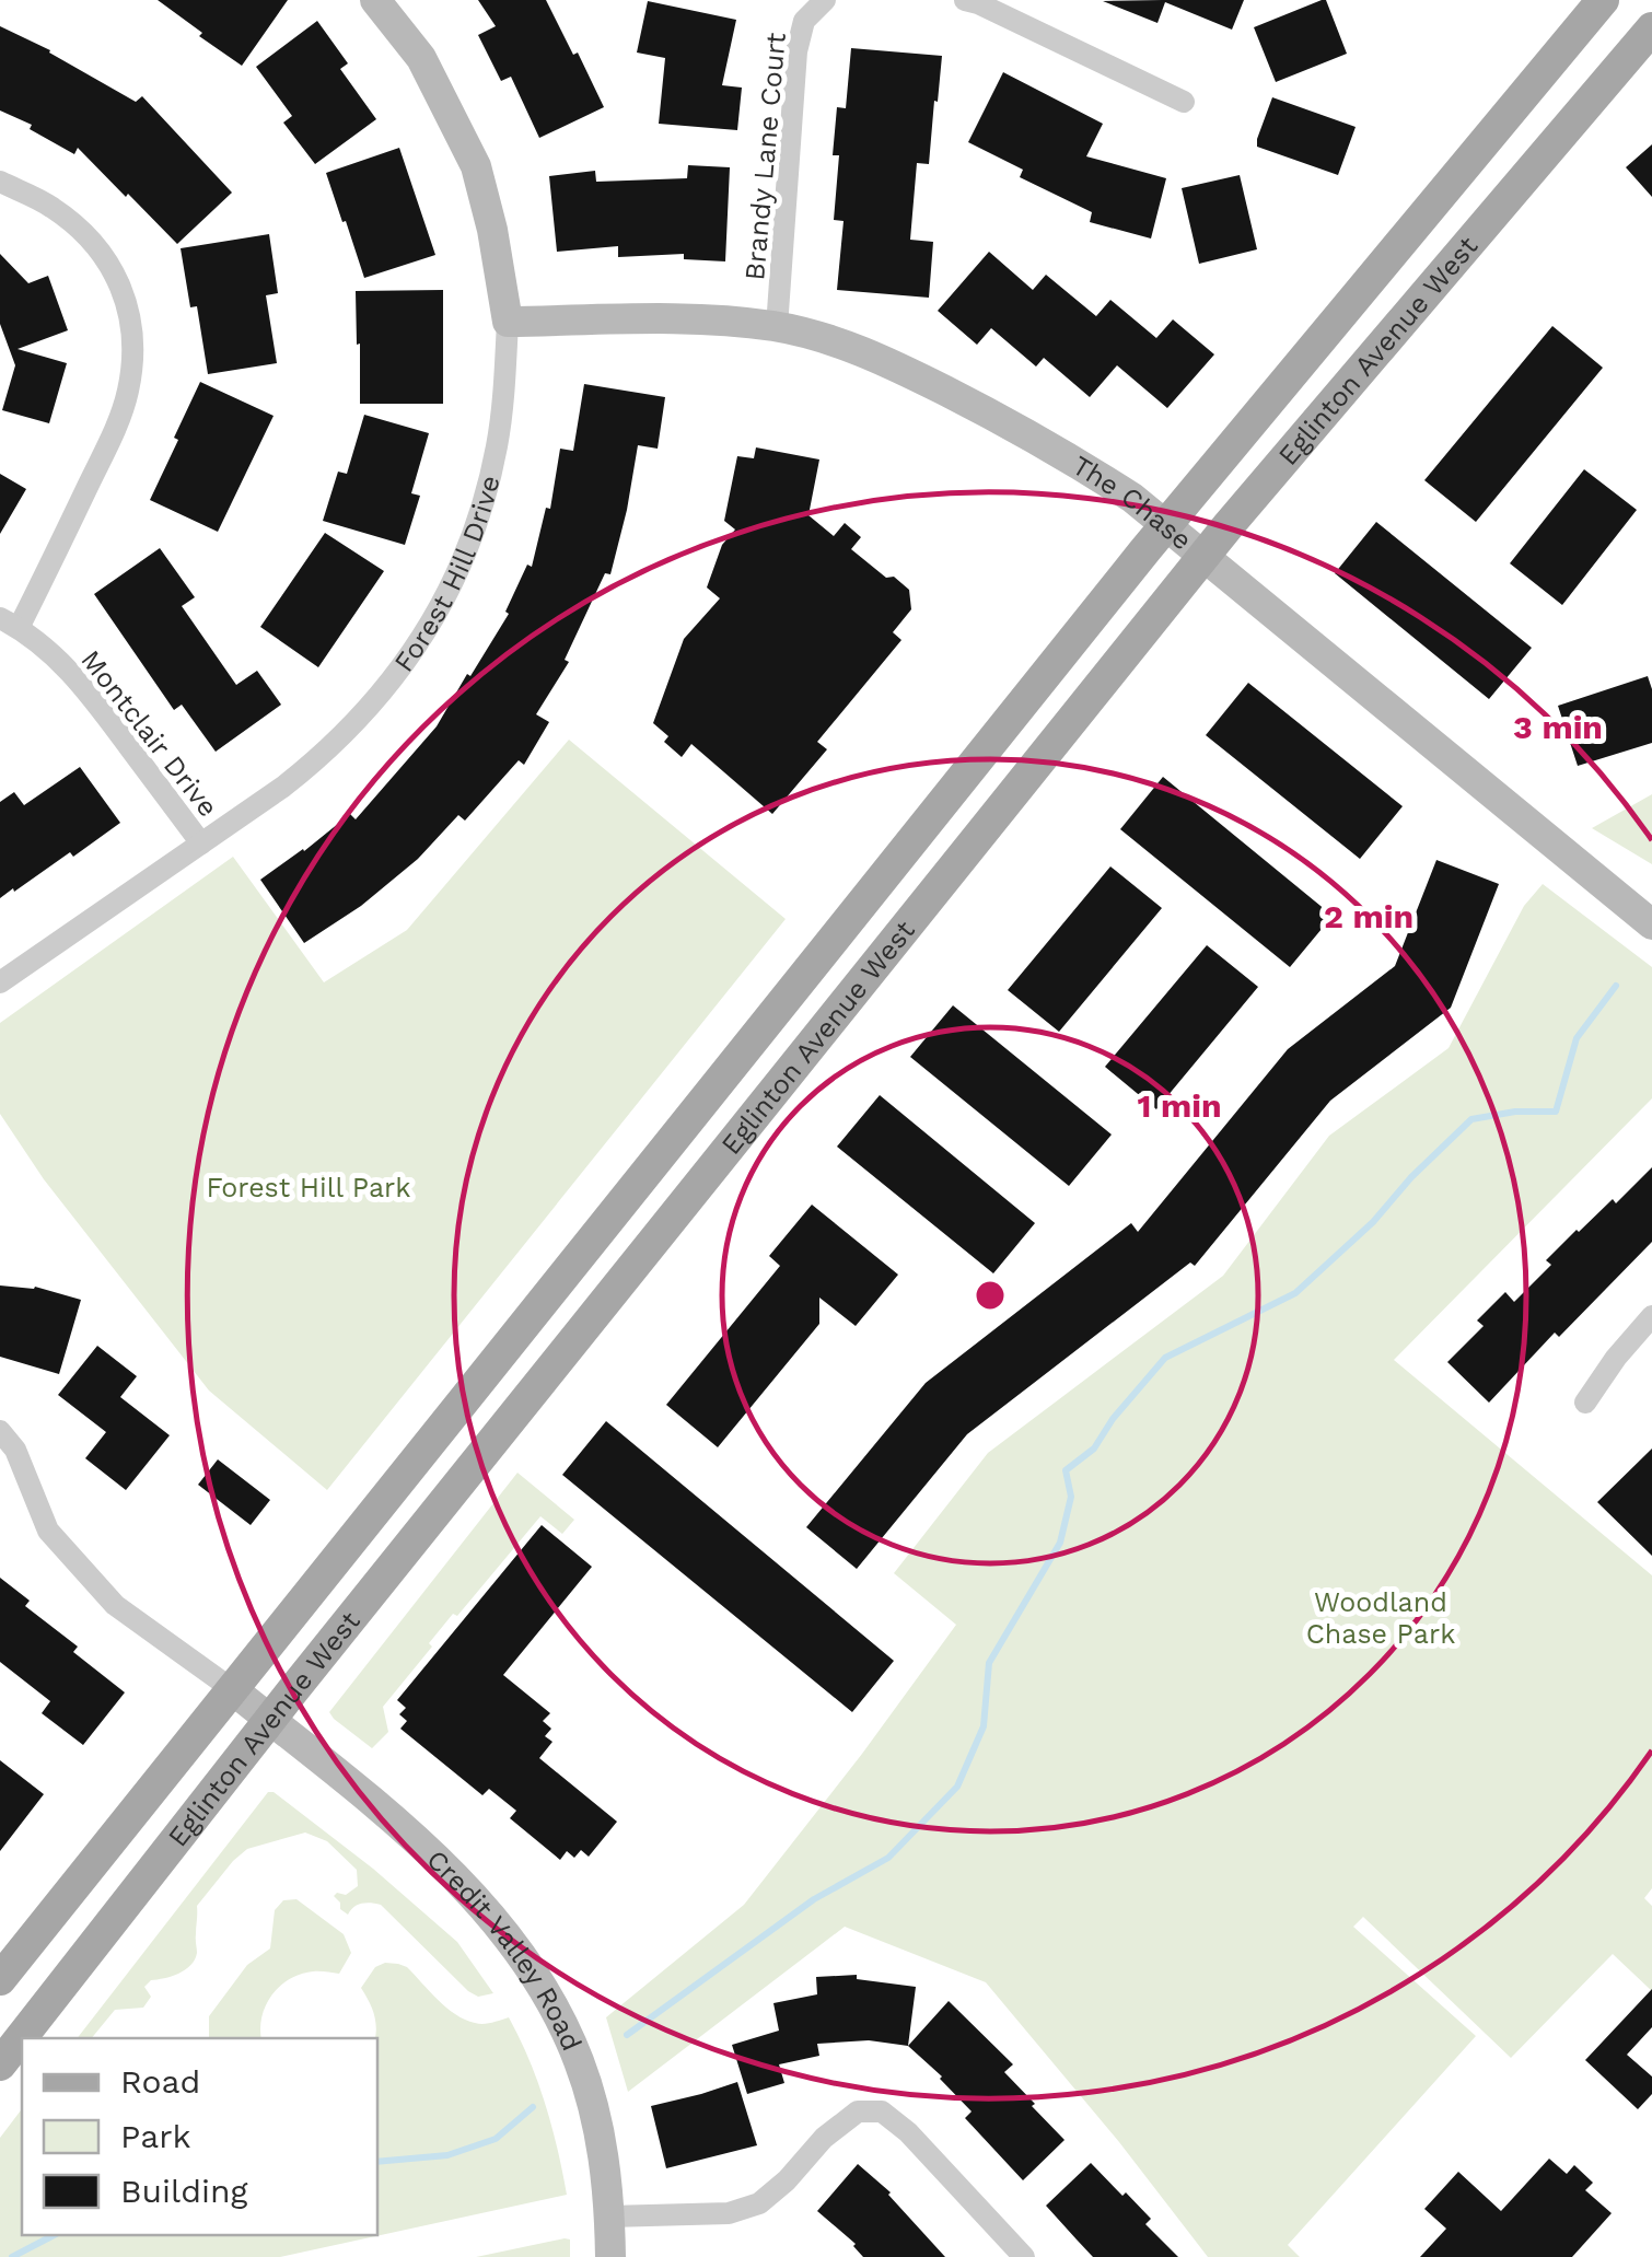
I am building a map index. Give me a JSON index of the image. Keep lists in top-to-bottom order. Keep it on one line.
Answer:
{"streets":{"main road":["Eglinton Avenue West"],"street":["Brandy Lane Court","The Chase","Forest Hill Drive","Montclair Drive","Credit Valley Road"]},"crossings":[["Brandy Lane Court","The Chase"],["Eglinton Avenue West","The Chase"],["Eglinton Avenue West","Credit Valley Road"],["The Chase","Forest Hill Drive"],["Forest Hill Drive","Montclair Drive"]],"parks":["Forest Hill Park","Woodland Chase Park"],"legend":["Road","Park","Building"],"rings":["3 min","2 min","1 min"]}
